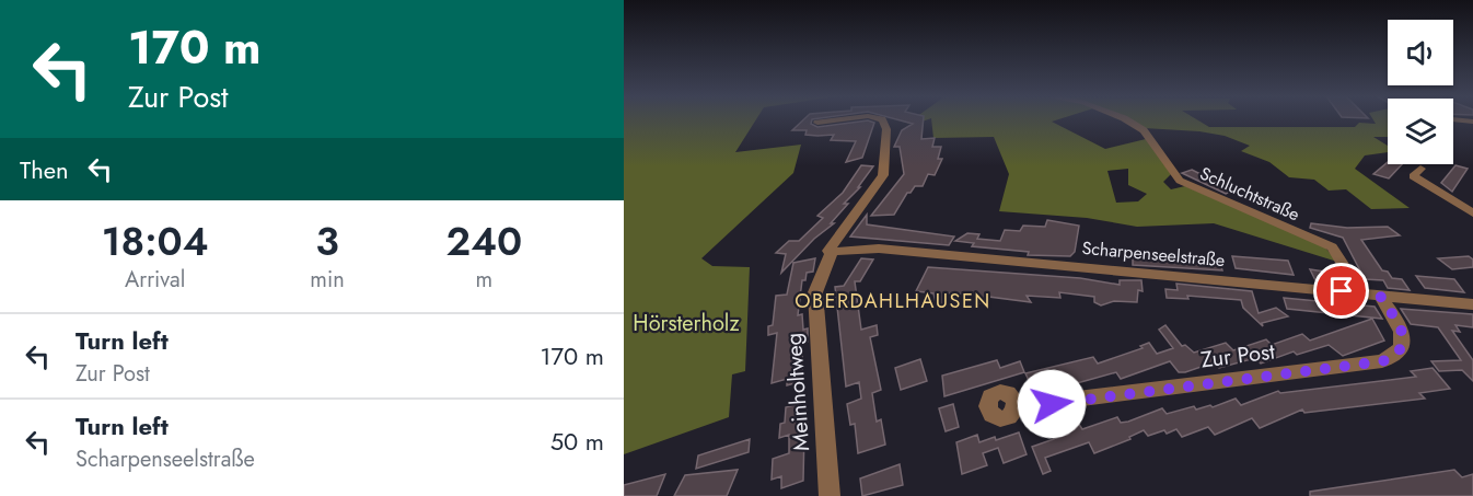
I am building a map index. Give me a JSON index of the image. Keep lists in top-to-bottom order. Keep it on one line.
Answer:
{"streets":{"street":["Schluchtstraße","Scharpenseelstraße","Zur Post","Meinholtweg"]},"crossings":[["Schluchtstraße","Scharpenseelstraße"],["Scharpenseelstraße","Zur Post"],["Scharpenseelstraße","Meinholtweg"]],"districts":["OBERDAHLHAUSEN"],"parks":["Hörsterholz"],"page":{"turn":["170 m","Zur Post"],"then":"Then","eta":["18:04","Arrival","3","min","240","m"],"list":[{"name":"Turn left","note":"Zur Post","value":"170 m"},{"name":"Turn left","note":"Scharpenseelstraße","value":"50 m"}]}}
